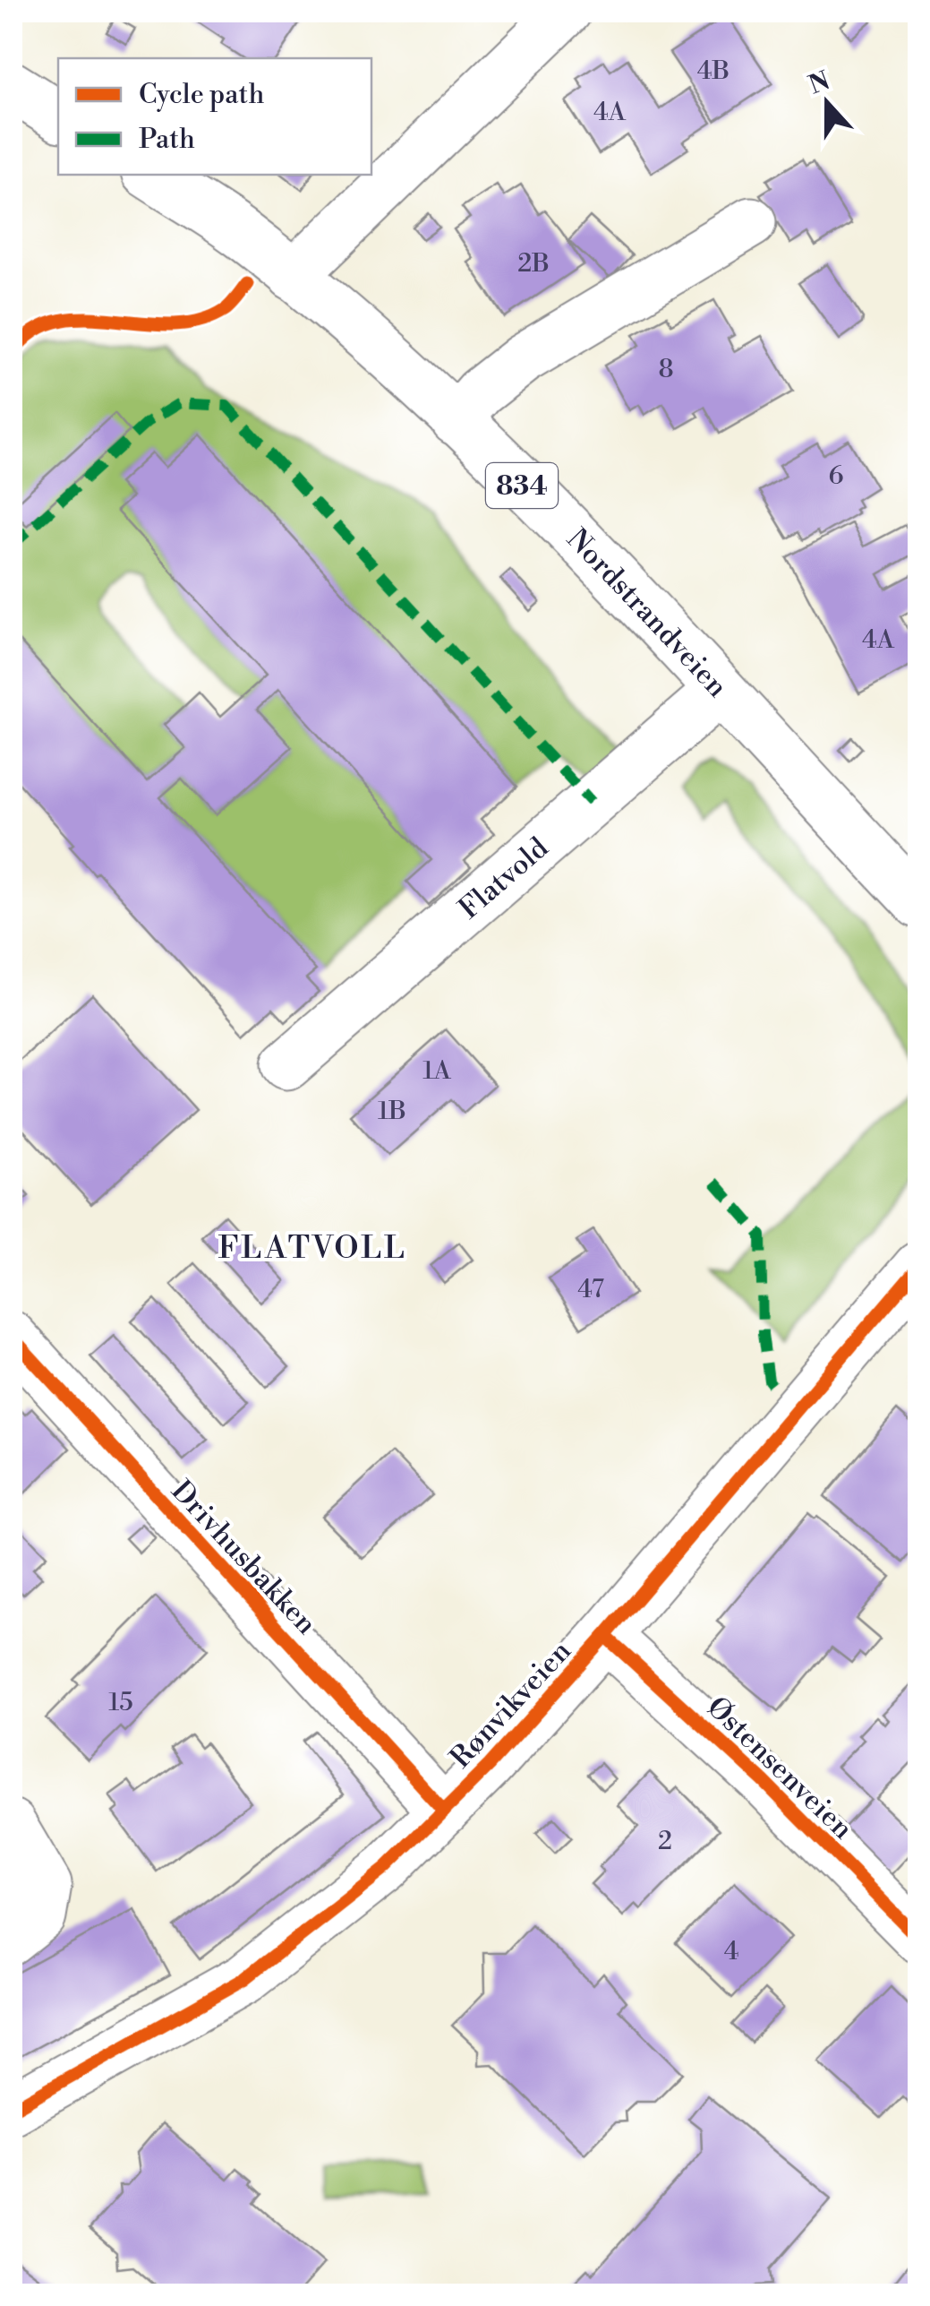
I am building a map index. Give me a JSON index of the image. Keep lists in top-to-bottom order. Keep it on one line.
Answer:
{"streets":{"street":["834","Nordstrandveien","Flatvold","Drivhusbakken","Rønvikveien","Østensenveien"]},"crossings":[["Nordstrandveien","Flatvold"],["Drivhusbakken","Rønvikveien"],["Rønvikveien","Østensenveien"]],"districts":["FLATVOLL"],"house_numbers":["4B","4A","2B","8","6","4A","1A","1B","47","15","2","4"],"legend":["Cycle path","Path"],"north":"top"}
